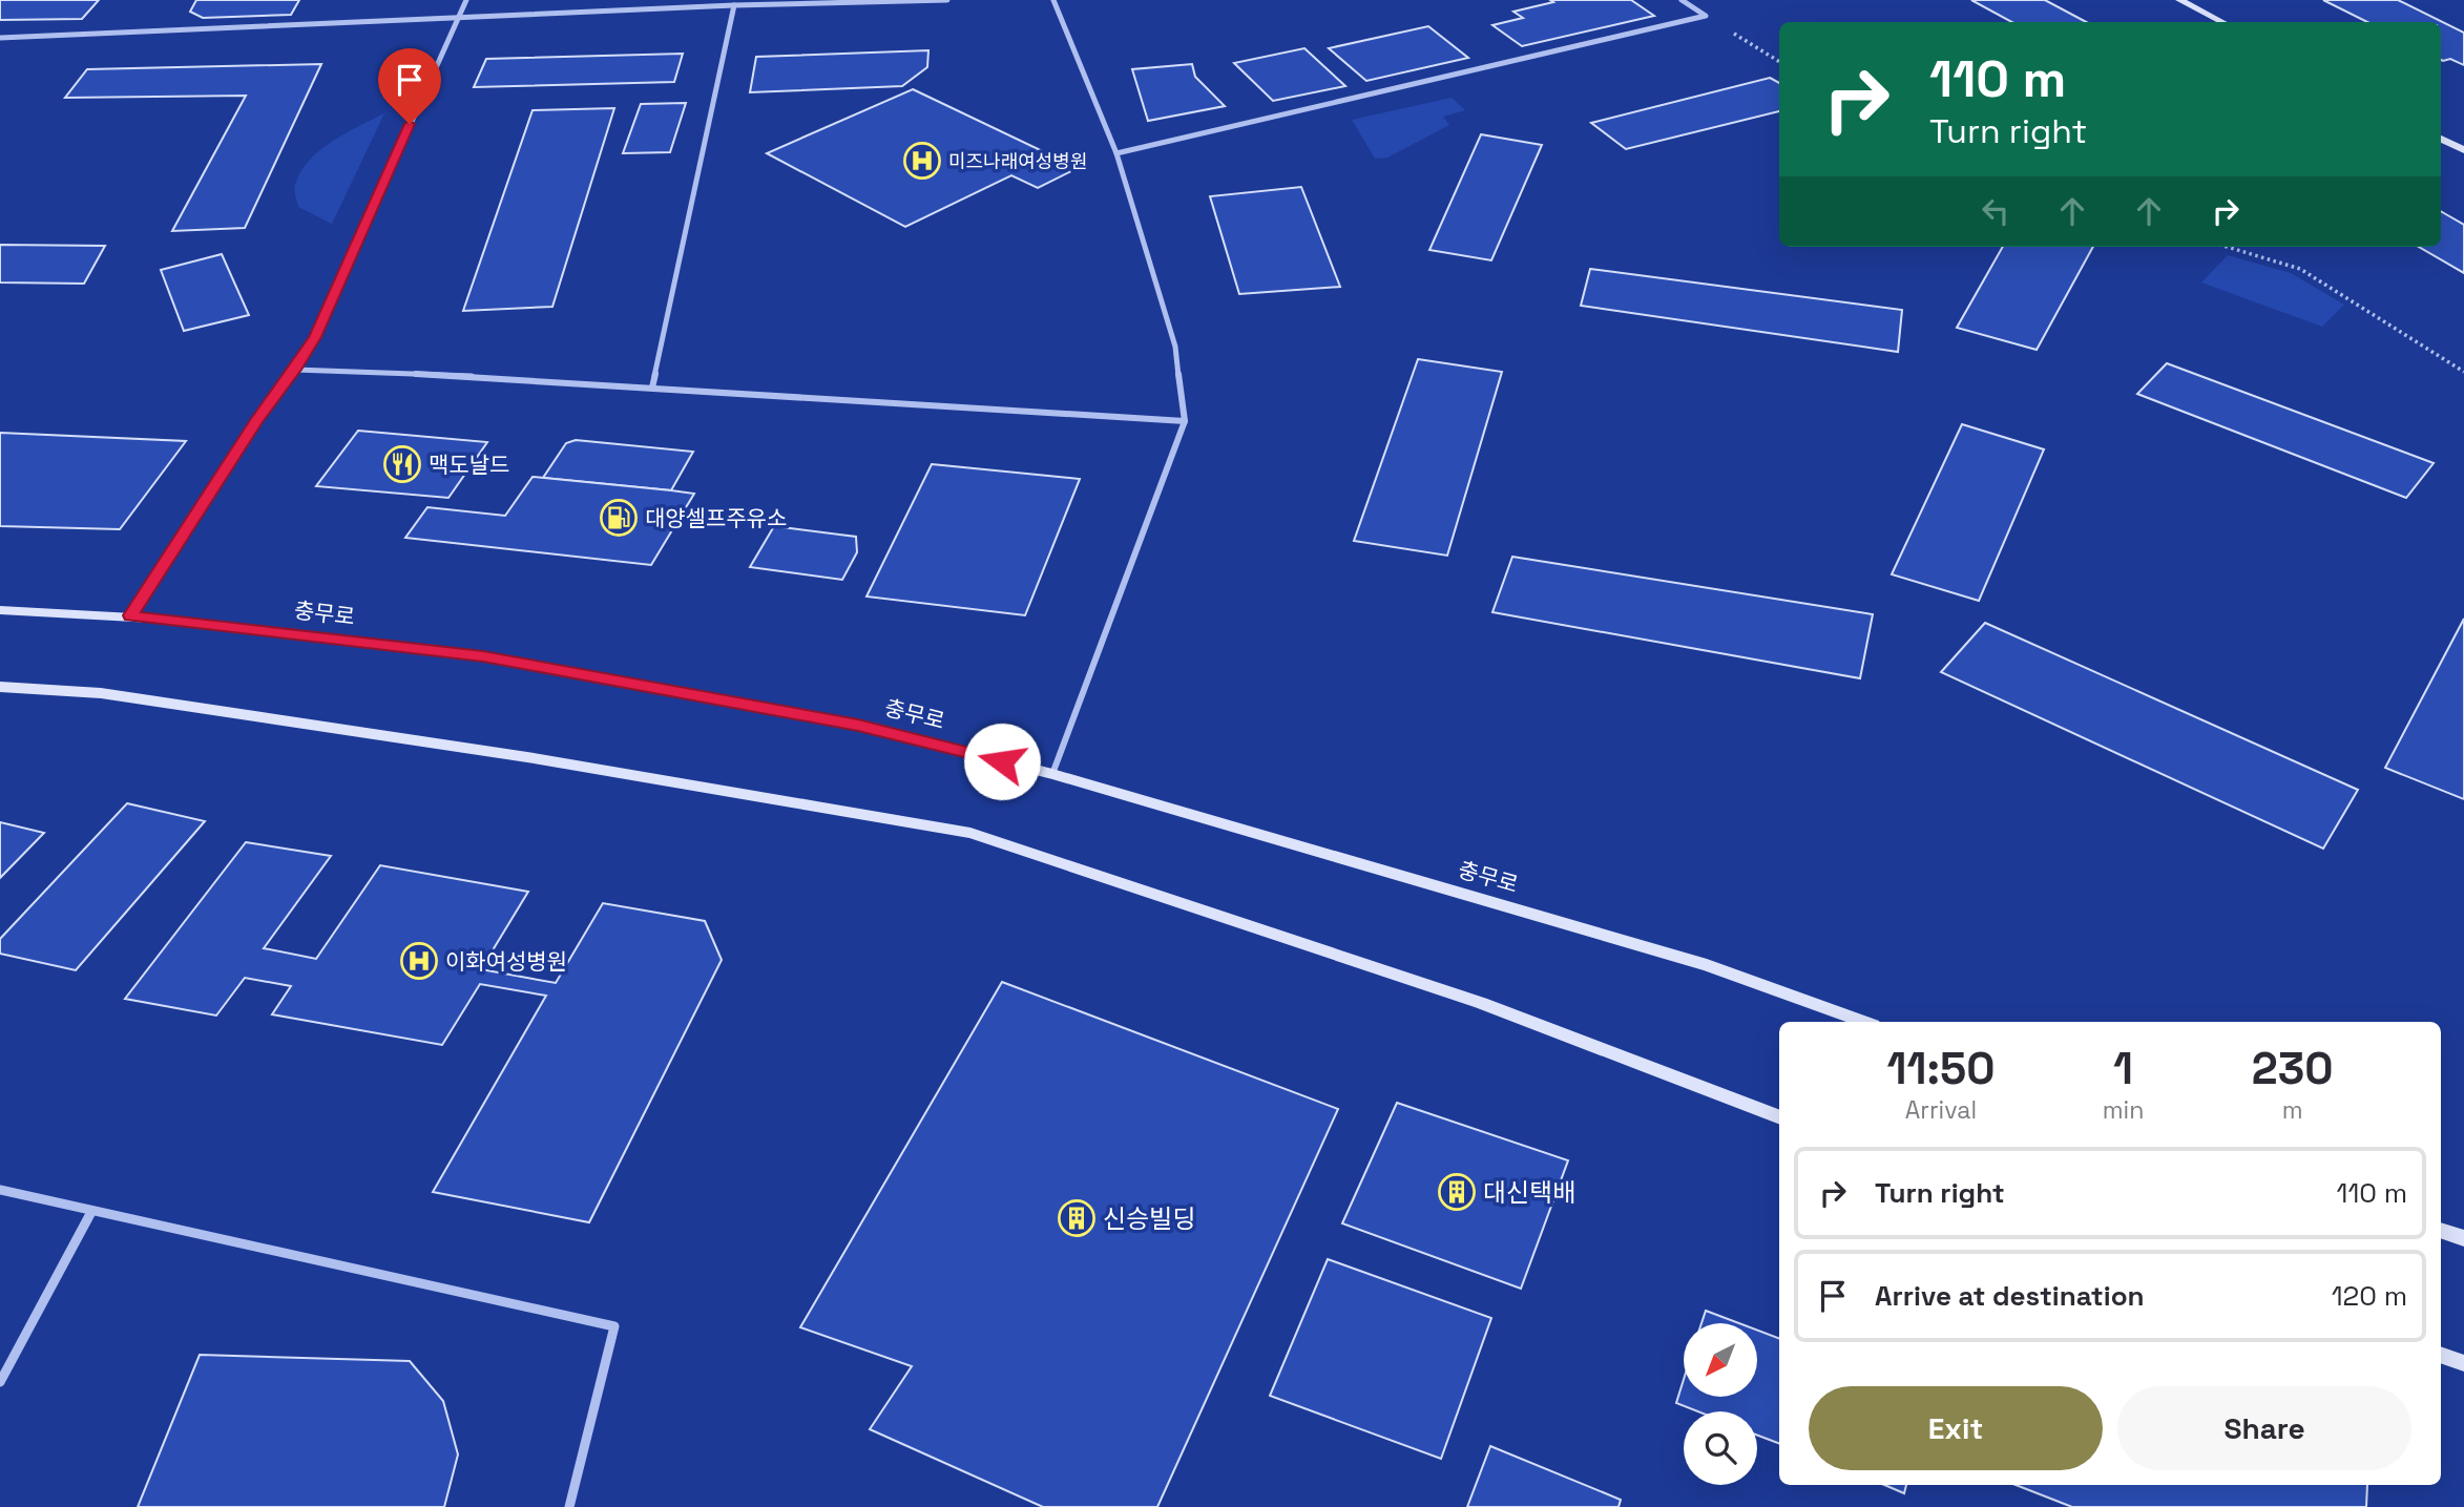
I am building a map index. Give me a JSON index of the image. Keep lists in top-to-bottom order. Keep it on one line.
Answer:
{"streets":{"main road":["충무로"]},"places":{"hospital":["미즈나래여성병원","이화여성병원"],"restaurant":["맥도날드"],"fuel station":["대양셀프주유소"],"building":["대신택배","신승빌딩"]},"north":"bottom left","page":{"turn":["110 m","Turn right"],"eta":["11:50","Arrival","1","min","230","m"],"list":[{"name":"Turn right","value":"110 m"},{"name":"Arrive at destination","value":"120 m"}],"buttons":["Exit","Share"]}}
